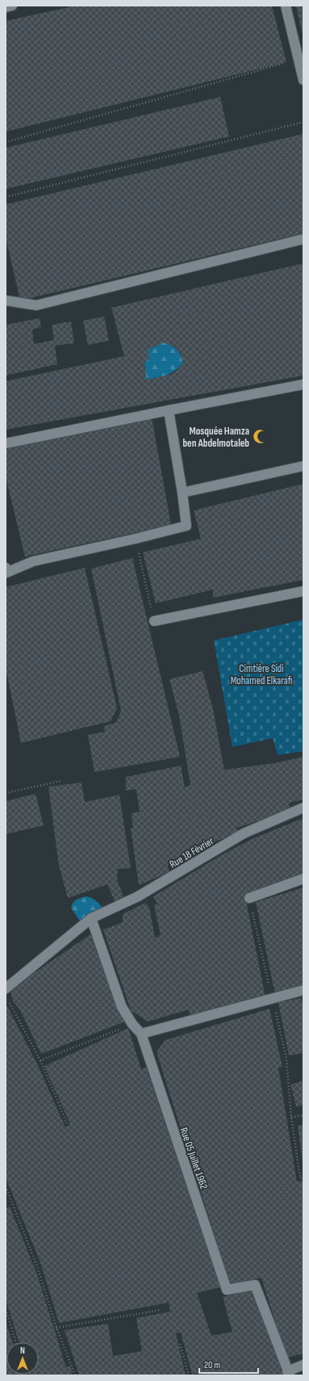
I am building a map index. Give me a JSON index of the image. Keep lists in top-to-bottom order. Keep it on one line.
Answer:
{"streets":{"street":["Rue 18 Février","Rue 05 Juillet 1962"]},"crossings":[["Rue 18 Février","Rue 05 Juillet 1962"]],"parks":["Cimtière Sidi Mohamed Elkarafi"],"places":{"mosque":["Mosquée Hamza ben Abdelmotaleb"]},"scale_bar":"20 m","north":"top"}
